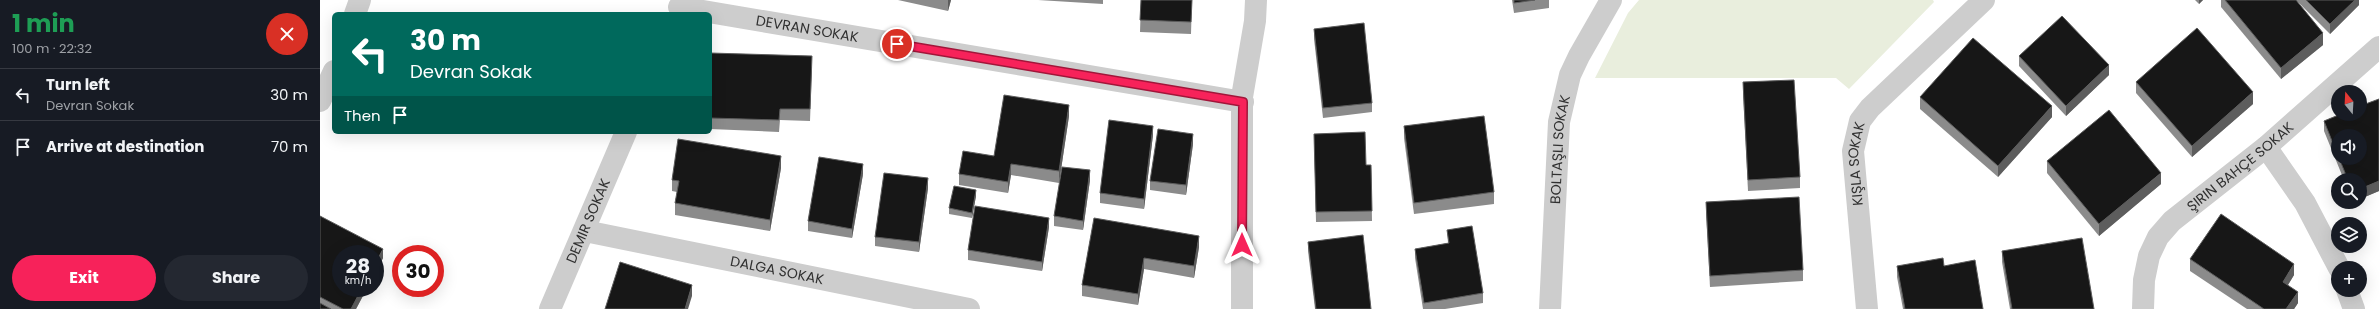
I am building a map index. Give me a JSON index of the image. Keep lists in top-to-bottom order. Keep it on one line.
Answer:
{"streets":{"street":["DEVRAN SOKAK","ŞIRIN BAHÇE SOKAK","DEMIR SOKAK","DALGA SOKAK"]},"crossings":[["DEMIR SOKAK","DALGA SOKAK"]],"north":"top","page":{"heading":["1 min","100 m · 22:32"],"turn":["30 m","Devran Sokak"],"list":[{"name":"Turn left","note":"Devran Sokak","value":"30 m"},{"name":"Arrive at destination","value":"70 m"}],"map_buttons":"+","then":"Then","speed":"28 km/h","limit":"30","buttons":["Exit","Share"]}}
